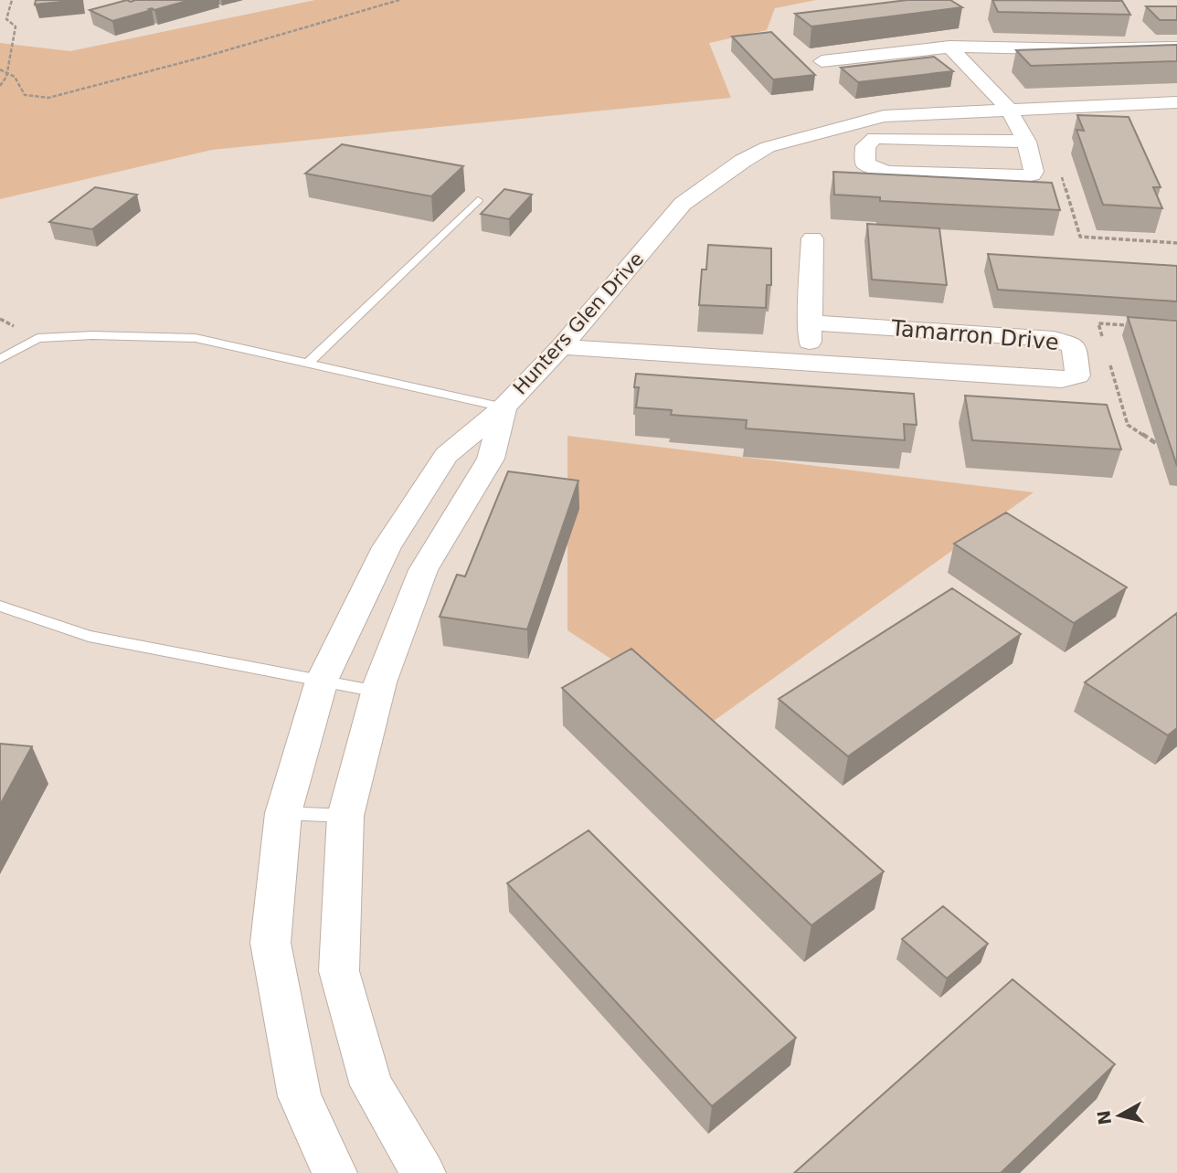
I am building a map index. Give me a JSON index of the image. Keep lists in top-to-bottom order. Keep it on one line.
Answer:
{"streets":{"street":["Hunters Glen Drive","Tamarron Drive"]},"crossings":[["Hunters Glen Drive","Tamarron Drive"]],"north":"left"}
